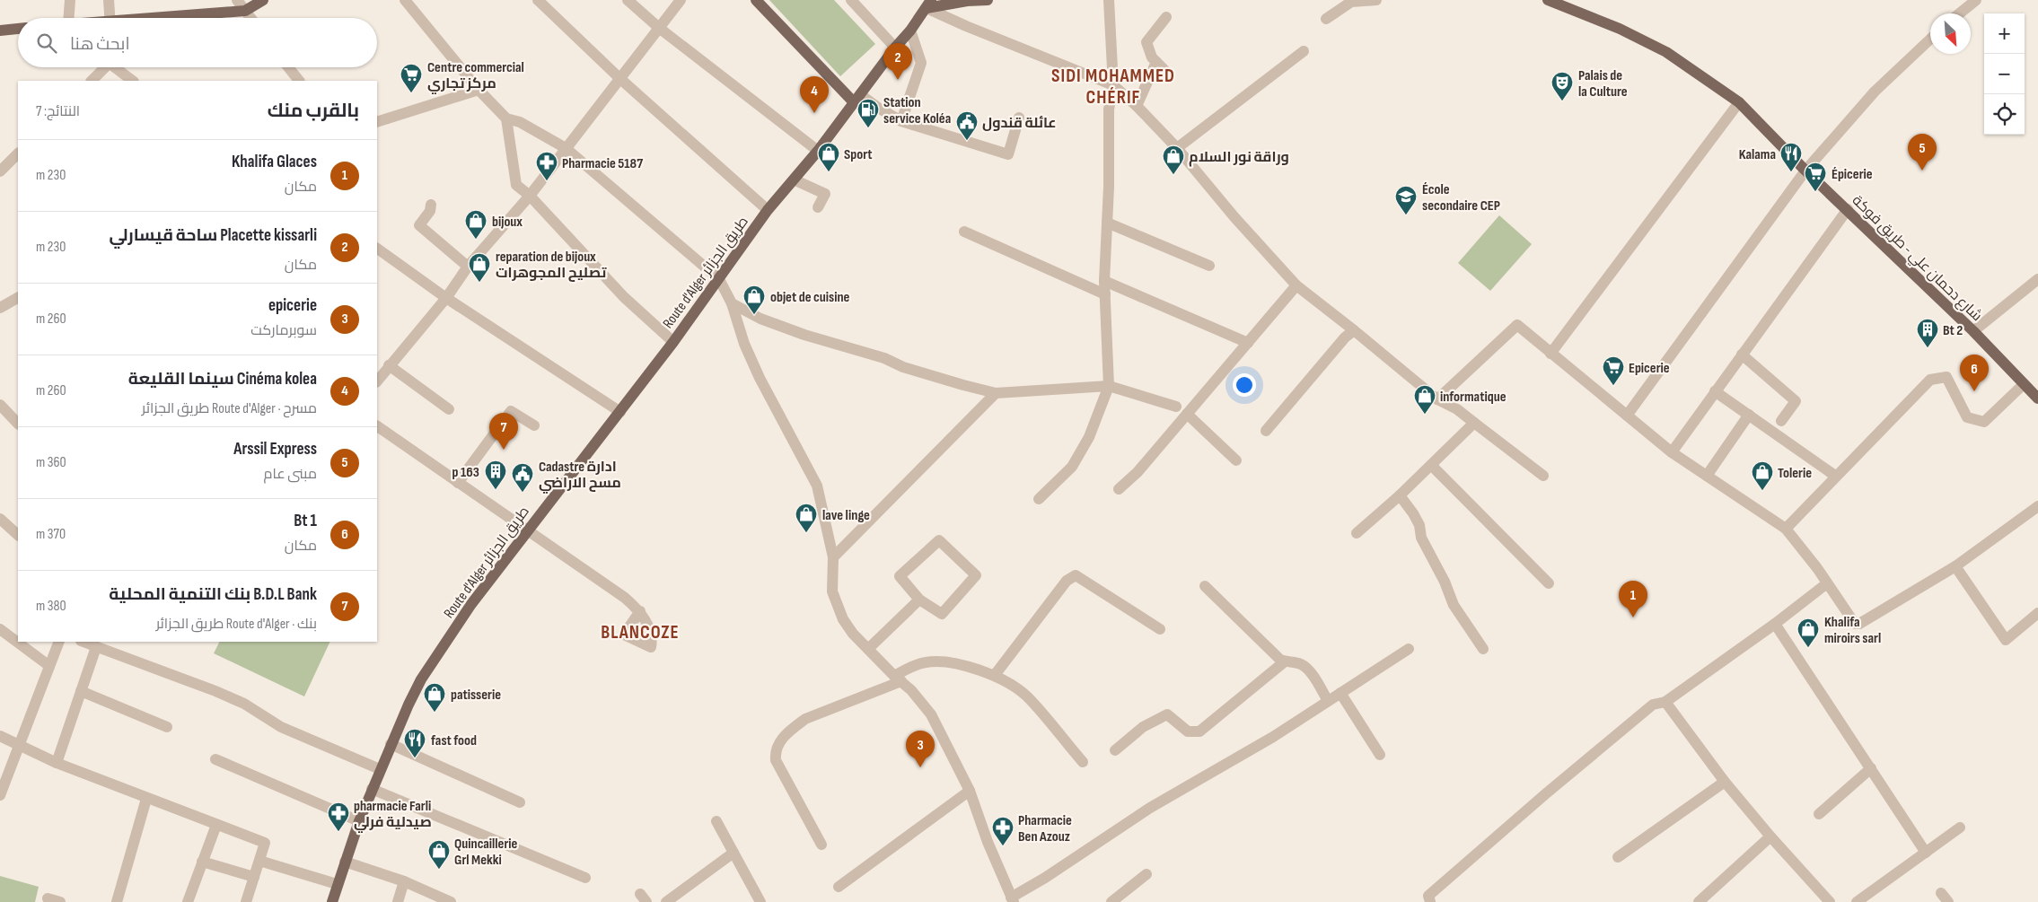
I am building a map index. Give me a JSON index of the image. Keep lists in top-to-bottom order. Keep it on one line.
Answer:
{"streets":{"main road":["شارع دحمان علي - طريق فوكة","Route d'Alger طريق الجزائر"]},"districts":["SIDI MOHAMMED CHÉRIF","BLANCOZE"],"places":{"supermarket":["Centre commercial مركز تجاري","Épicerie","Epicerie"],"theatre":["Palais de la Culture"],"fuel station":["Station service Koléa"],"public building":["عائلة قندول","Cadastre ادارة مسح الاراضي"],"shop":["Sport","وراقة نور السلام","bijoux","reparation de bijoux تصليح المجوهرات","objet de cuisine","informatique","Tolerie","lave linge","Khalifa miroirs sarl","patisserie","Quincaillerie Grl Mekki"],"restaurant":["Kalama","fast food"],"pharmacy":["Pharmacie 5187","pharmacie Farli صيدلية فرلي","Pharmacie Ben Azouz"],"school or university":["École secondaire CEP"],"building":["Bt 2","p 163"]},"north":"bottom right","page":{"map_buttons":["+","−"],"search":"ابحث هنا","pins":["2","4","5","6","7","1","3"],"heading":["بالقرب منك","النتائج: 7"],"list":[{"mark":"1","name":"Khalifa Glaces","note":"مكان","value":"230 m"},{"mark":"2","name":"Placette kissarli ساحة قيسارلي","note":"مكان","value":"230 m"},{"mark":"3","name":"epicerie","note":"سوبرماركت","value":"260 m"},{"mark":"4","name":"Cinéma kolea سينما القليعة","note":"مسرح · Route d'Alger طريق الجزائر","value":"260 m"},{"mark":"5","name":"Arssil Express","note":"مبنى عام","value":"360 m"},{"mark":"6","name":"Bt 1","note":"مكان","value":"370 m"},{"mark":"7","name":"B.D.L Bank بنك التنمية المحلية","note":"بنك · Route d'Alger طريق الجزائر","value":"380 m"}]}}
